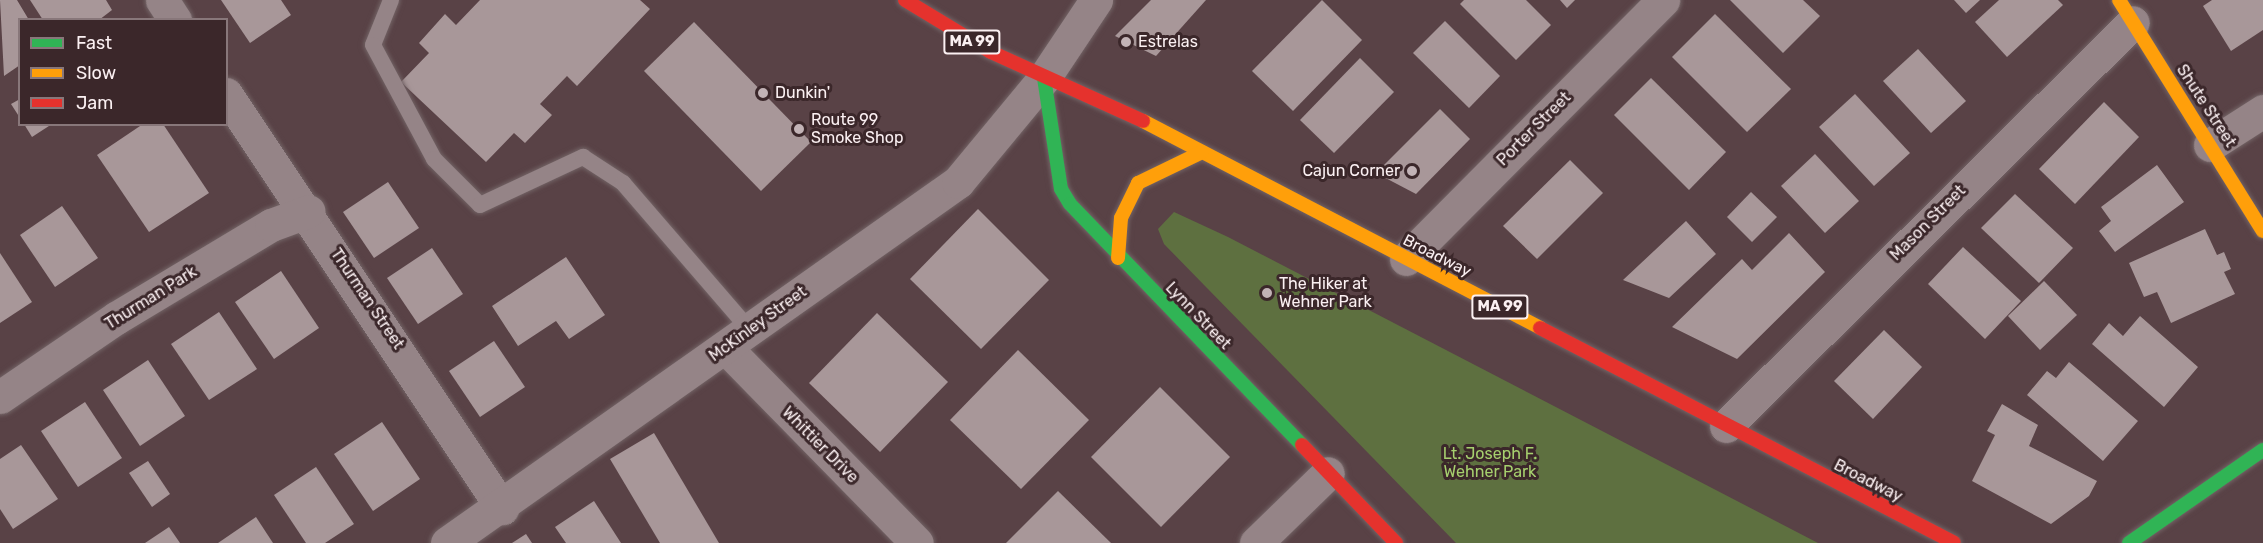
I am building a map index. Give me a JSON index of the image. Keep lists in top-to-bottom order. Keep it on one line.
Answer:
{"streets":{"main road":["MA 99","Shute Street","Broadway","Lynn Street"],"street":["Porter Street","Mason Street","Thurman Park","Thurman Street","McKinley Street","Whittier Drive"]},"crossings":[["Shute Street","Mason Street"],["Porter Street","Broadway"],["Mason Street","Broadway"],["Broadway","Lynn Street"],["Broadway","McKinley Street"],["Thurman Park","Thurman Street"],["Thurman Street","McKinley Street"],["Lynn Street","McKinley Street"],["McKinley Street","Whittier Drive"]],"parks":["Lt. Joseph F. Wehner Park"],"places":["Estrelas","Dunkin'","Route 99 Smoke Shop","Cajun Corner","The Hiker at Wehner Park"],"legend":["Fast","Slow","Jam"]}
